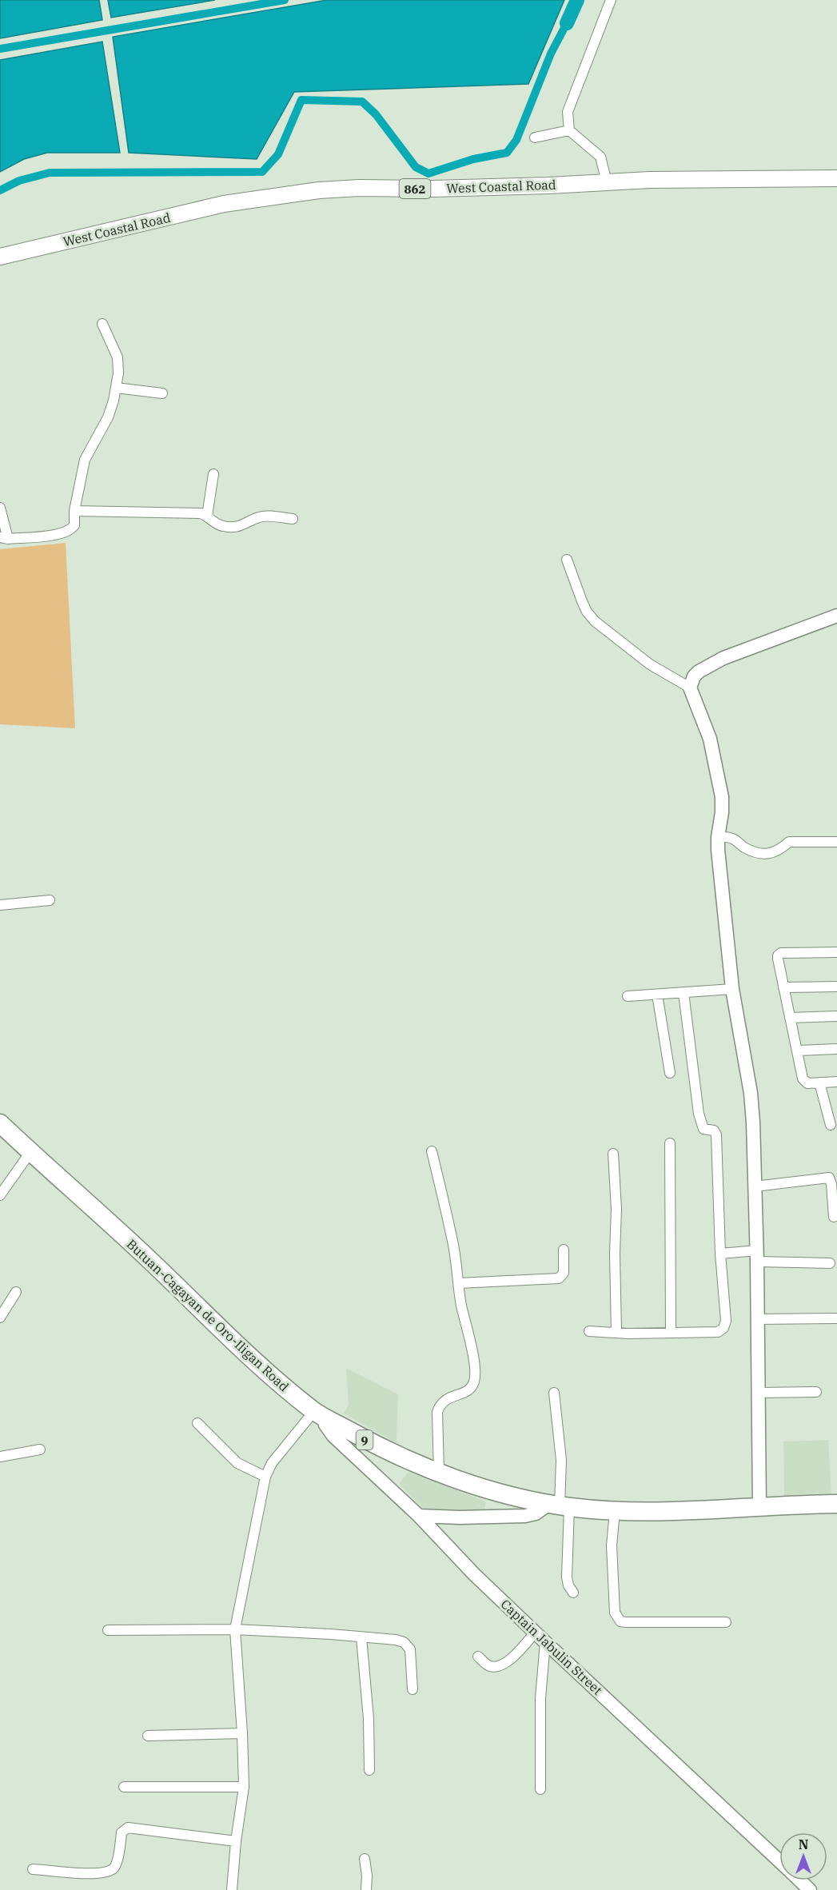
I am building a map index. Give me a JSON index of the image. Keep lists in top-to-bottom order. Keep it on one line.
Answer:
{"streets":{"highway":["Butuan-Cagayan de Oro-Iligan Road","9"],"main road":["West Coastal Road","862"],"street":["Captain Jabulin Street"]},"crossings":[["Butuan-Cagayan de Oro-Iligan Road","Captain Jabulin Street"]],"north":"top"}
